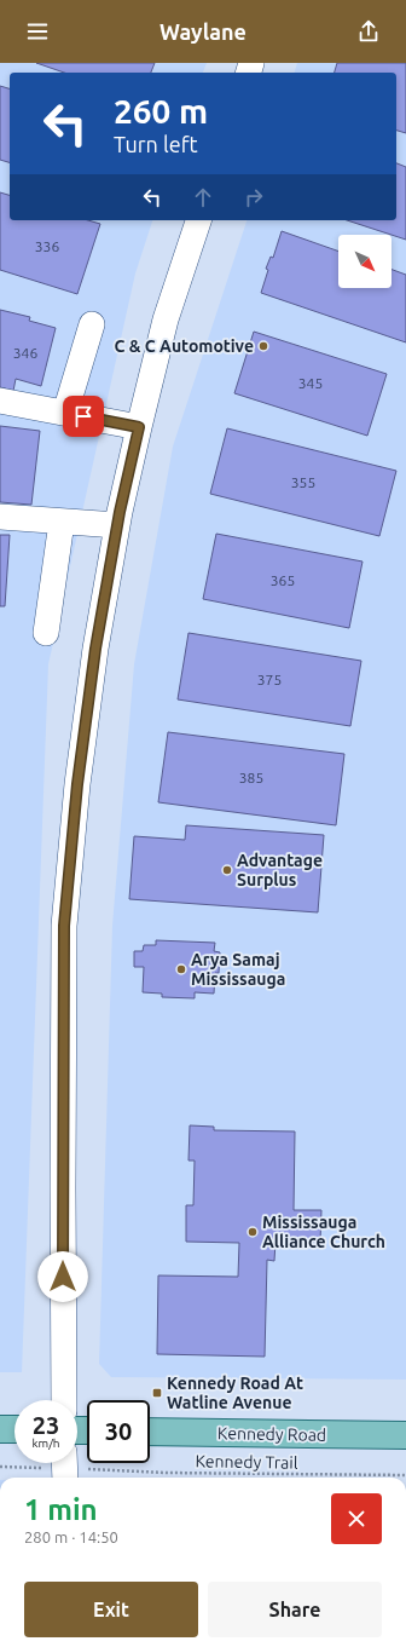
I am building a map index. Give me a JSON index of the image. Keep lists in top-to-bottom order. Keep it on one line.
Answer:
{"streets":{"main road":["Kennedy Road"],"path":["Kennedy Trail"]},"places":{"other":["C & C Automotive","Advantage Surplus","Arya Samaj Mississauga","Mississauga Alliance Church"],"transit":["Kennedy Road At Watline Avenue"]},"house_numbers":["336","346","345","355","365","375","385"],"north":"bottom right","page":{"header":"Waylane","turn":["260 m","Turn left"],"speed":"23 km/h","limit":"30","heading":["1 min","280 m · 14:50"],"buttons":["Exit","Share"]}}
